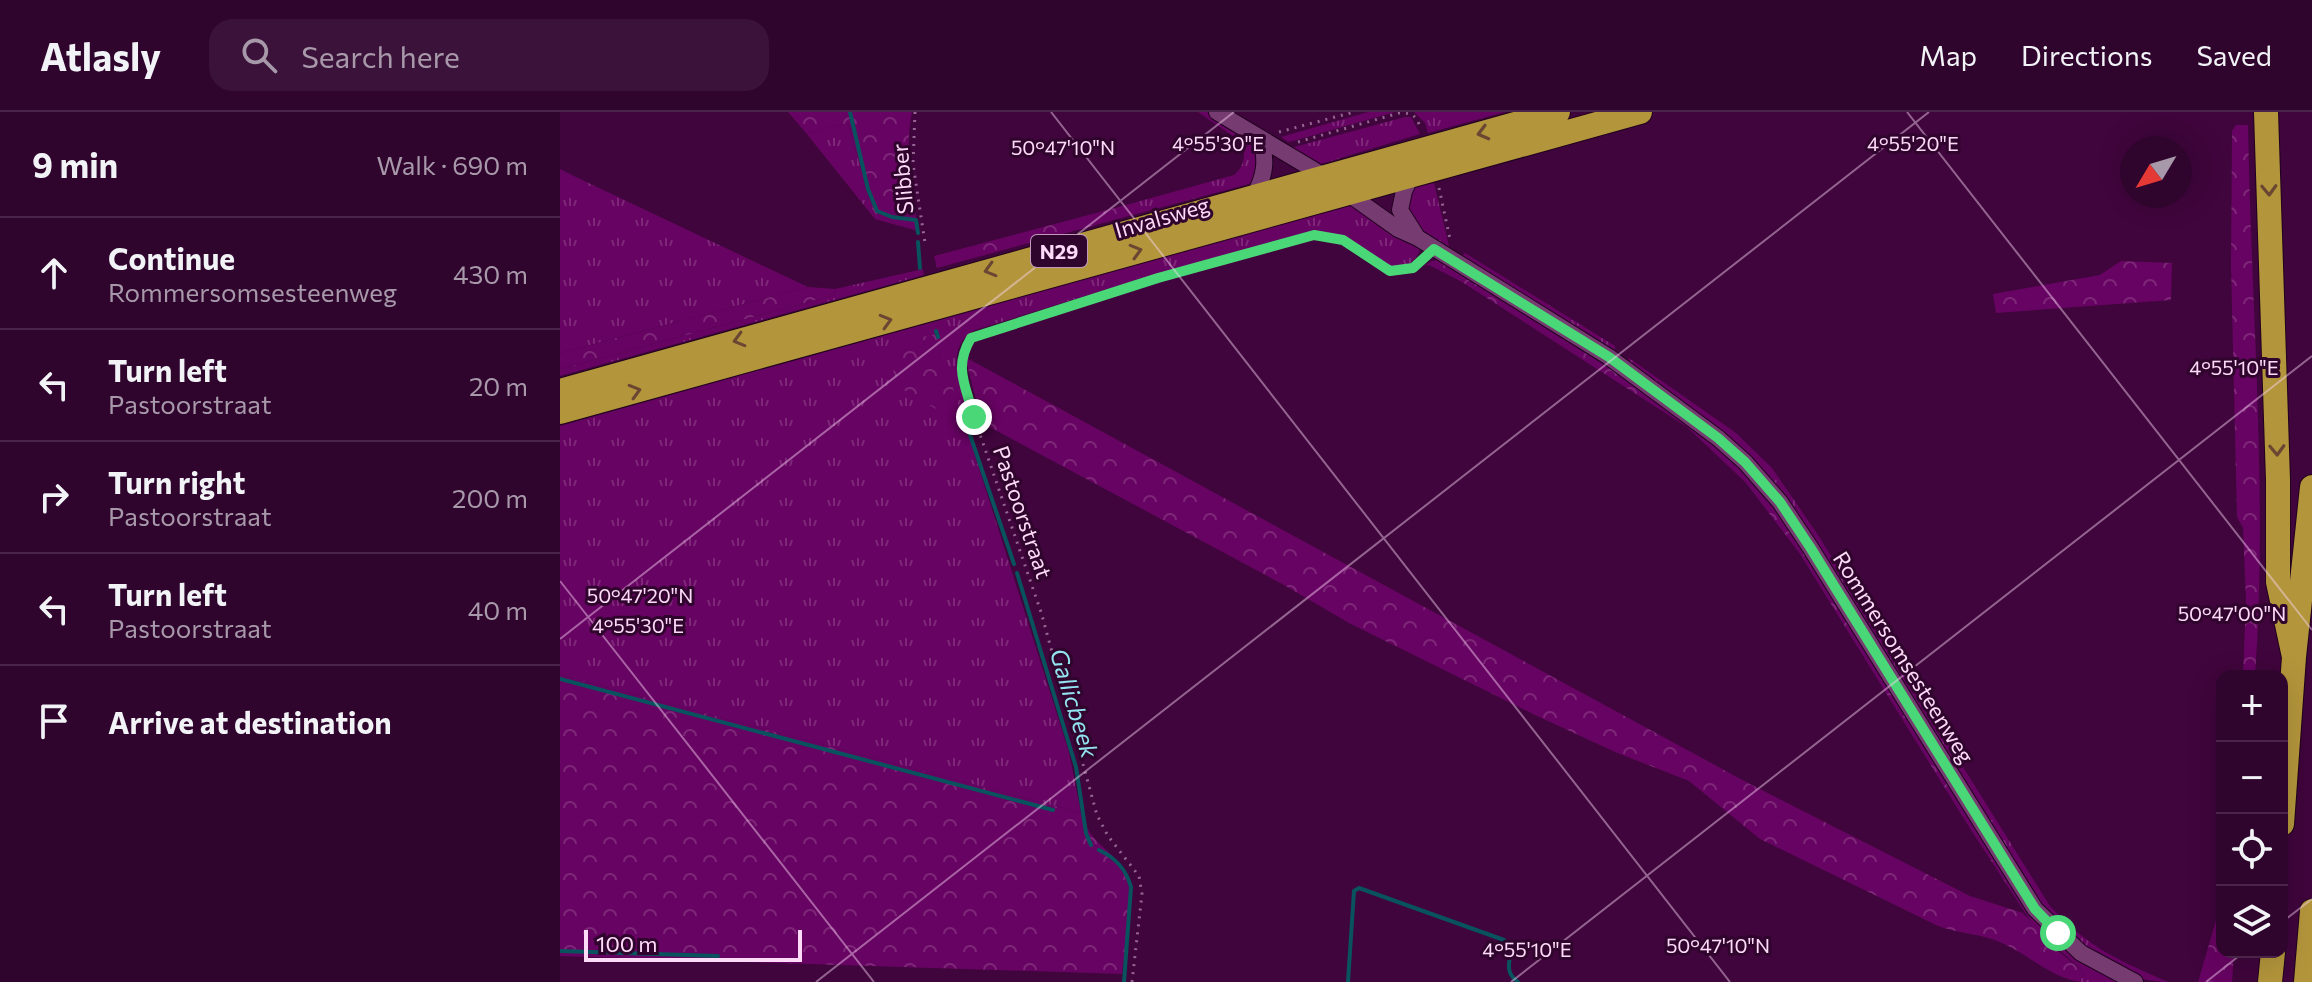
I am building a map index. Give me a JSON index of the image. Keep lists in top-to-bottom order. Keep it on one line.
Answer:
{"streets":{"highway":["Invalsweg","N29"],"street":["Rommersomsesteenweg"],"path":["Slibber","Pastoorstraat"]},"crossings":[["Invalsweg","Rommersomsesteenweg"],["Pastoorstraat","Rommersomsesteenweg"]],"water":["Gallicbeek"],"scale_bar":"100 m","north":"bottom left","page":{"header":"Atlasly","search":"Search here","nav":["Map","Directions","Saved"],"heading":["9 min","Walk · 690 m"],"list":[["Continue","Rommersomsesteenweg","430 m"],["Turn left","Pastoorstraat","20 m"],["Turn right","Pastoorstraat","200 m"],["Turn left","Pastoorstraat","40 m"],"Arrive at destination"],"map_buttons":["+","−"],"scale":"100 m"},"coordinates":["4°55'30\"E","4°55'20\"E","50°47'10\"N","4°55'10\"E","50°47'20\"N","50°47'00\"N"]}
